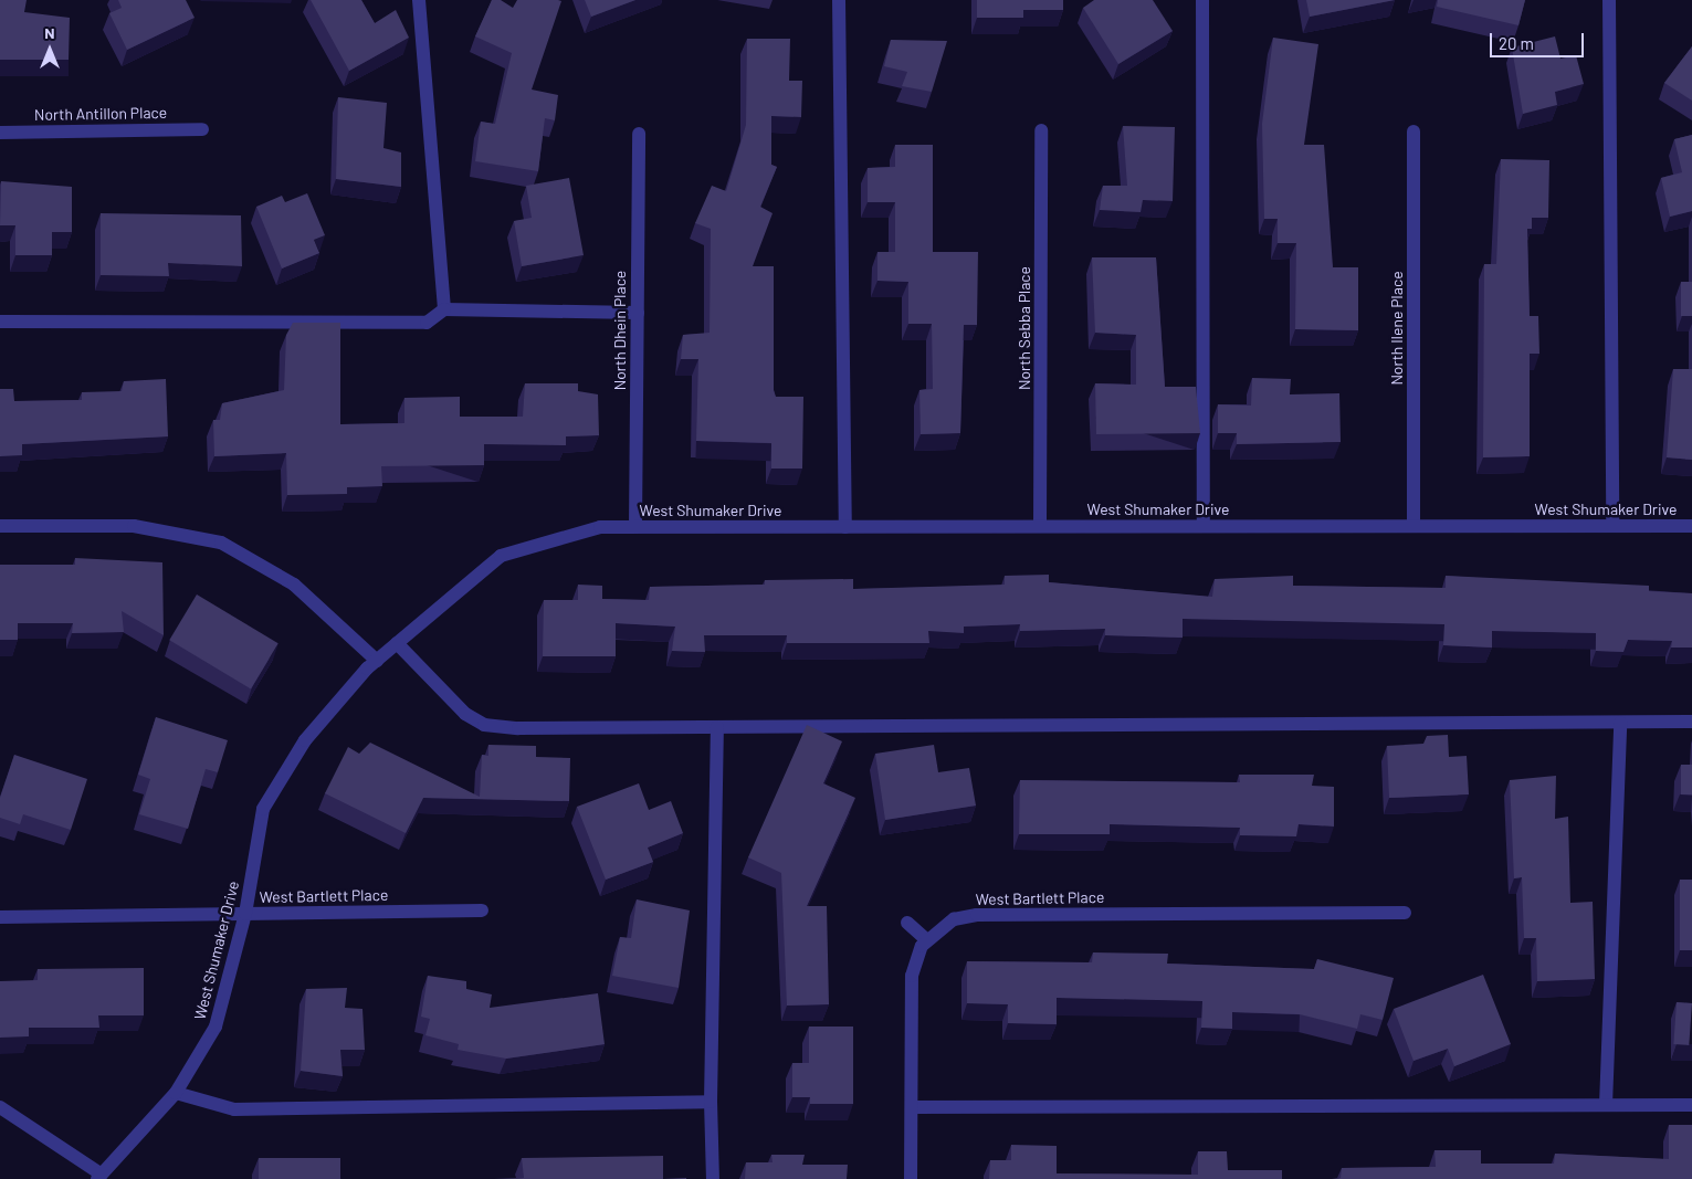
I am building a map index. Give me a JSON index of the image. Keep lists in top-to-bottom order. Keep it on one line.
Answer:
{"streets":{"street":["North Antillon Place","North Sebba Place","North Ilene Place","North Dhein Place","West Shumaker Drive","West Bartlett Place"]},"crossings":[["North Sebba Place","West Shumaker Drive"],["North Ilene Place","West Shumaker Drive"],["North Dhein Place","West Shumaker Drive"],["West Shumaker Drive","West Bartlett Place"]],"scale_bar":"20 m","north":"top"}
